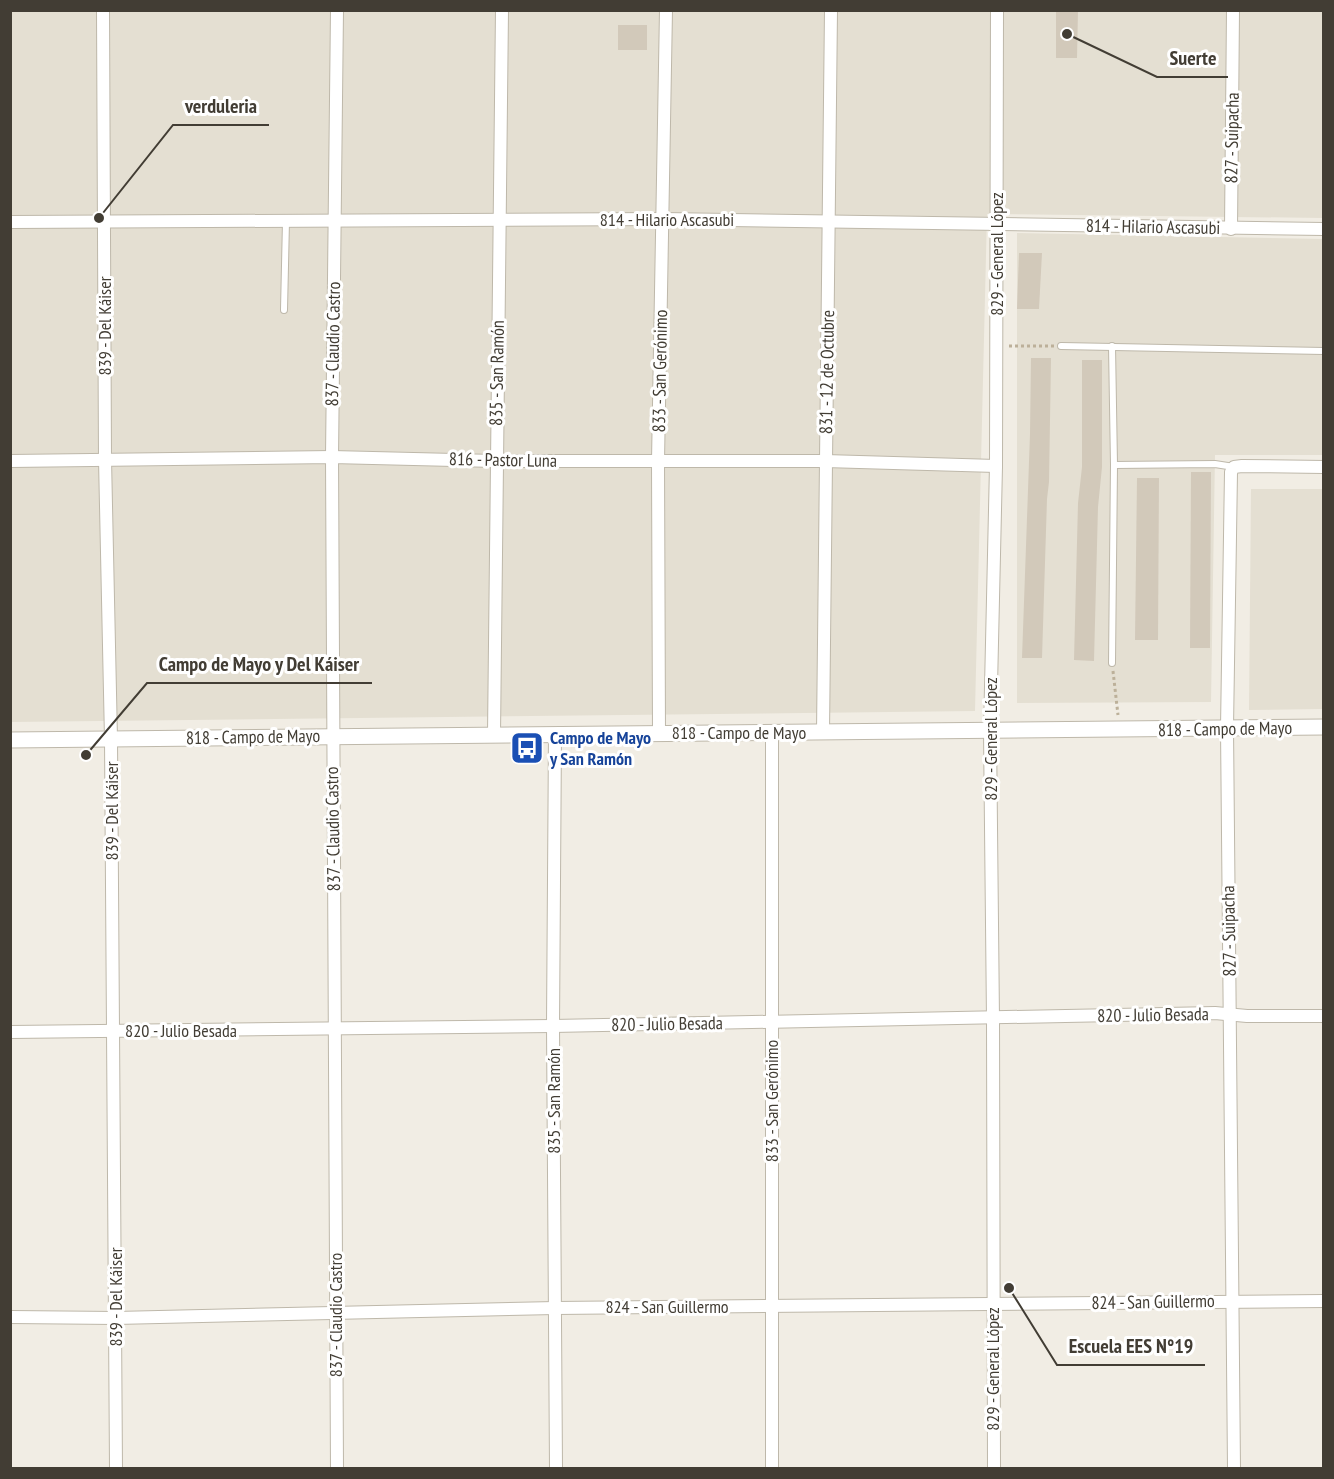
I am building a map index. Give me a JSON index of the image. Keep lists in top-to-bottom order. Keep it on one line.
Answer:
{"streets":{"street":["827 - Suipacha","814 - Hilario Ascasubi","829 - General López","839 - Del Káiser","837 - Claudio Castro","833 - San Gerónimo","831 - 12 de Octubre","835 - San Ramón","816 - Pastor Luna","818 - Campo de Mayo","820 - Julio Besada","824 - San Guillermo"]},"crossings":[["827 - Suipacha","814 - Hilario Ascasubi"],["827 - Suipacha","818 - Campo de Mayo"],["827 - Suipacha","820 - Julio Besada"],["827 - Suipacha","824 - San Guillermo"],["814 - Hilario Ascasubi","829 - General López"],["814 - Hilario Ascasubi","839 - Del Káiser"],["814 - Hilario Ascasubi","837 - Claudio Castro"],["814 - Hilario Ascasubi","833 - San Gerónimo"],["814 - Hilario Ascasubi","831 - 12 de Octubre"],["814 - Hilario Ascasubi","835 - San Ramón"],["829 - General López","816 - Pastor Luna"],["829 - General López","818 - Campo de Mayo"],["829 - General López","820 - Julio Besada"],["829 - General López","824 - San Guillermo"],["839 - Del Káiser","816 - Pastor Luna"],["839 - Del Káiser","818 - Campo de Mayo"],["839 - Del Káiser","820 - Julio Besada"],["839 - Del Káiser","824 - San Guillermo"],["837 - Claudio Castro","816 - Pastor Luna"],["837 - Claudio Castro","818 - Campo de Mayo"],["837 - Claudio Castro","820 - Julio Besada"],["837 - Claudio Castro","824 - San Guillermo"],["833 - San Gerónimo","816 - Pastor Luna"],["833 - San Gerónimo","818 - Campo de Mayo"],["833 - San Gerónimo","820 - Julio Besada"],["833 - San Gerónimo","824 - San Guillermo"],["831 - 12 de Octubre","816 - Pastor Luna"],["831 - 12 de Octubre","818 - Campo de Mayo"],["835 - San Ramón","816 - Pastor Luna"],["835 - San Ramón","818 - Campo de Mayo"],["835 - San Ramón","820 - Julio Besada"],["835 - San Ramón","824 - San Guillermo"]],"places":{"other":["Suerte","verduleria","Campo de Mayo y Del Káiser","Escuela EES N°19"],"bus stop":["Campo de Mayo y San Ramón"]}}
